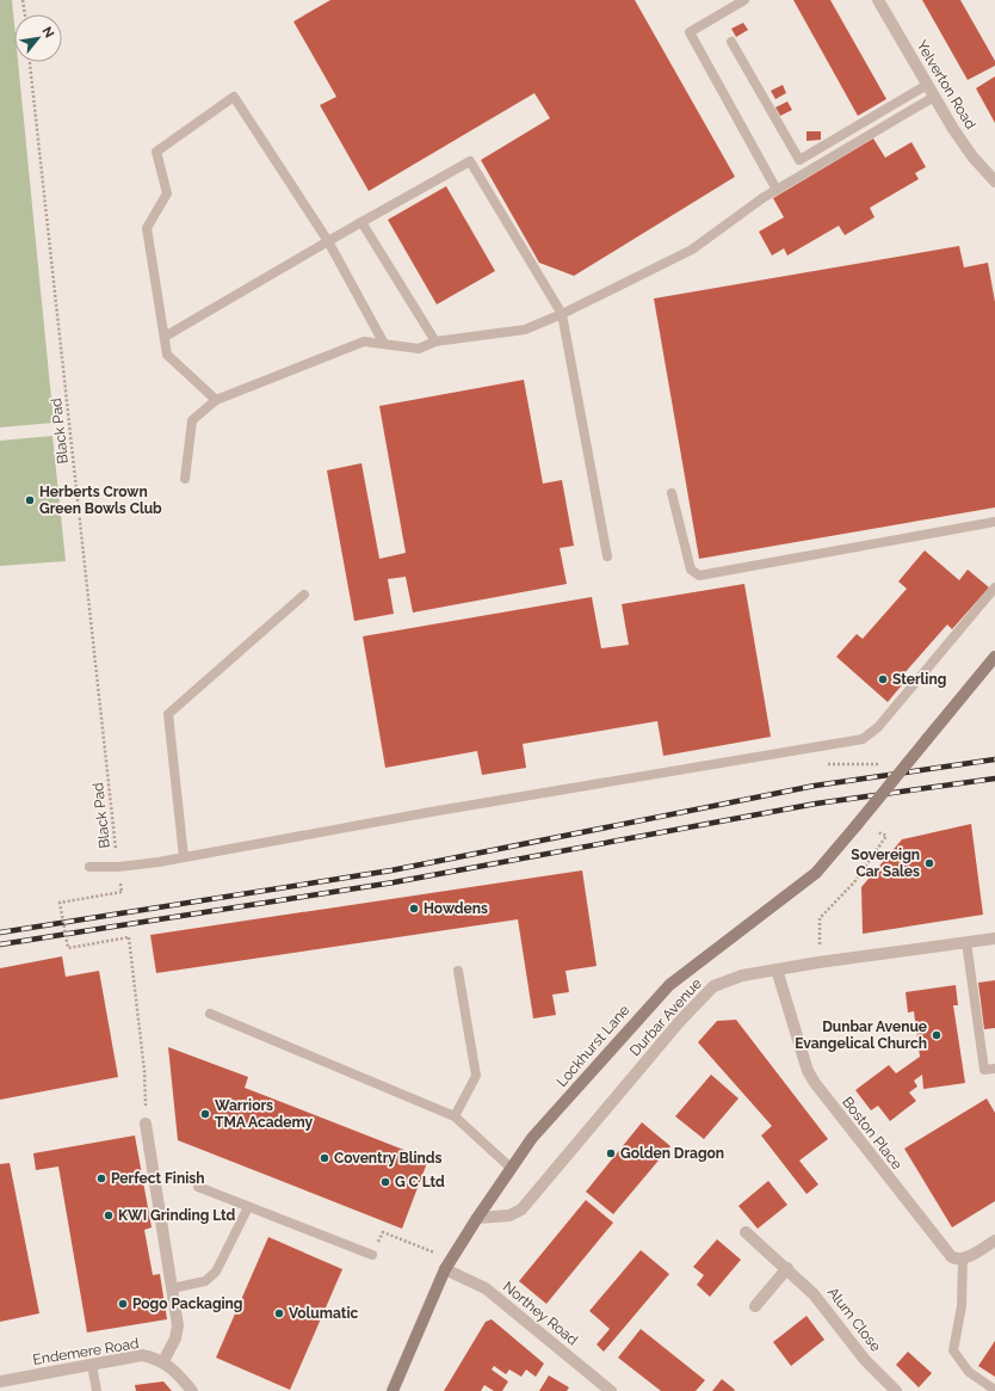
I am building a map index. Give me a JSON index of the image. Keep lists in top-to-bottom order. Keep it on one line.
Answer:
{"streets":{"main road":["Lockhurst Lane"],"street":["Yelverton Road","Durbar Avenue","Boston Place","Northey Road","Alum Close","Endemere Road"],"path":["Black Pad"]},"crossings":[["Durbar Avenue","Lockhurst Lane"],["Durbar Avenue","Boston Place"],["Lockhurst Lane","Northey Road"]],"places":["Herberts Crown Green Bowls Club","Sterling","Sovereign Car Sales","Howdens","Dunbar Avenue Evangelical Church","Warriors TMA Academy","Golden Dragon","Coventry Blinds","Perfect Finish","G C Ltd","KWI Grinding Ltd","Pogo Packaging","Volumatic"],"north":"top right"}
